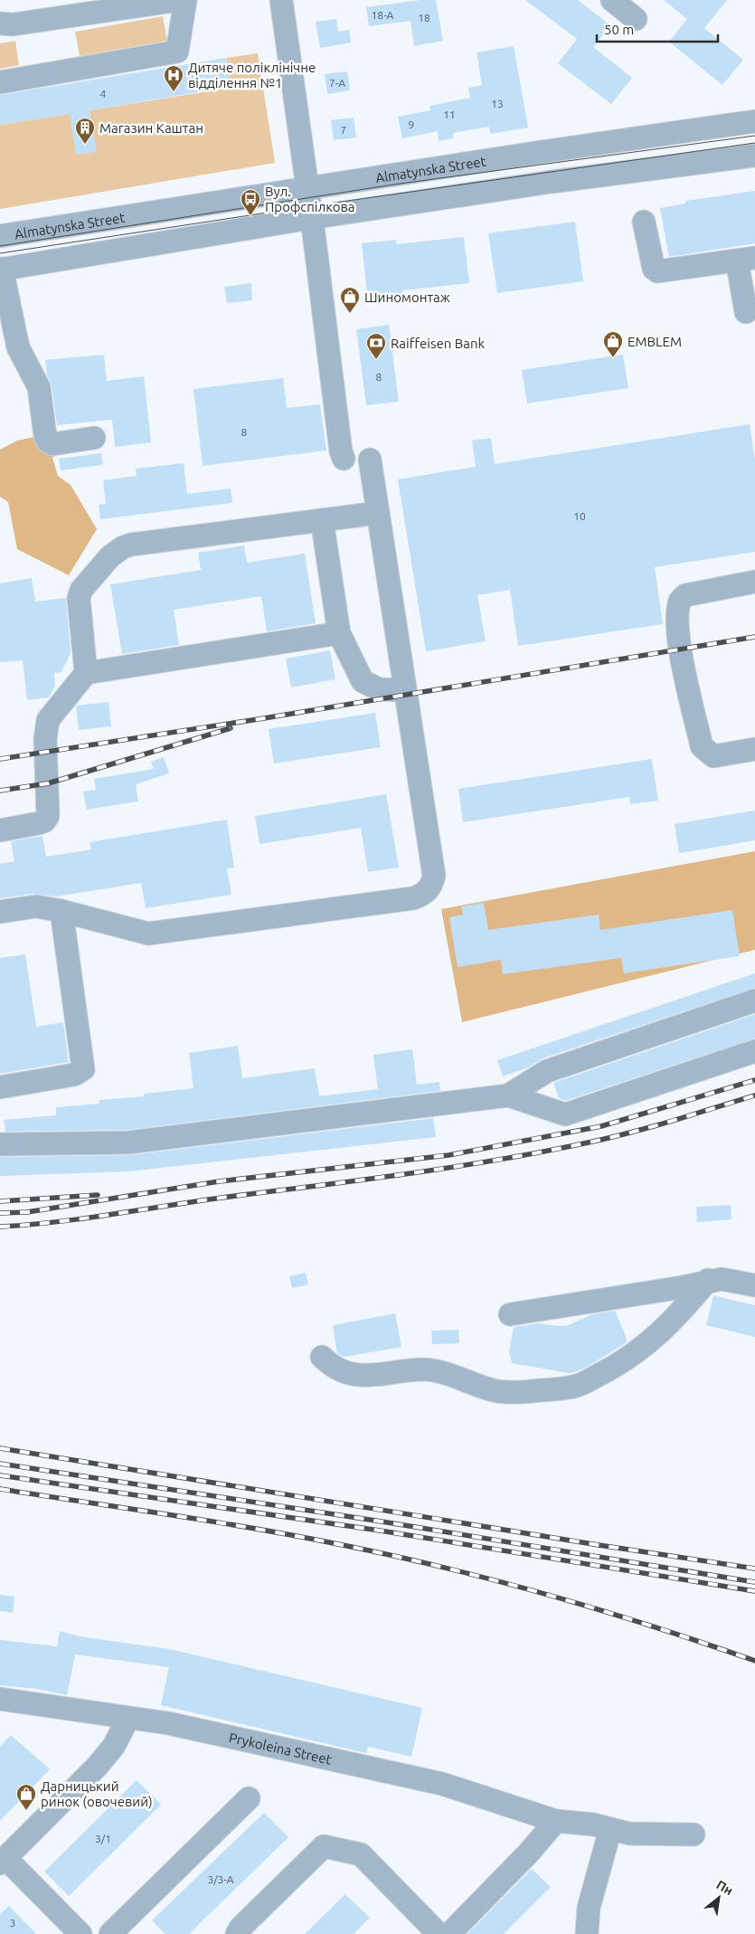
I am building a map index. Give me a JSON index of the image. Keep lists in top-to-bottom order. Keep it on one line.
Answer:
{"streets":{"street":["Almatynska Street","Prykoleina Street"]},"places":{"hospital":["Дитяче поліклінічне відділення №1"],"building":["Магазин Каштан"],"bus stop":["Вул. Профспілкова"],"shop":["Шиномонтаж","EMBLEM","Дарницький ринок (овочевий)"],"bank":["Raiffeisen Bank"]},"house_numbers":["18-А","18","7-А","4","13","11","9","7","8","8","10","3/1","3/3-А","3"],"scale_bar":"50 m","north":"top right"}
